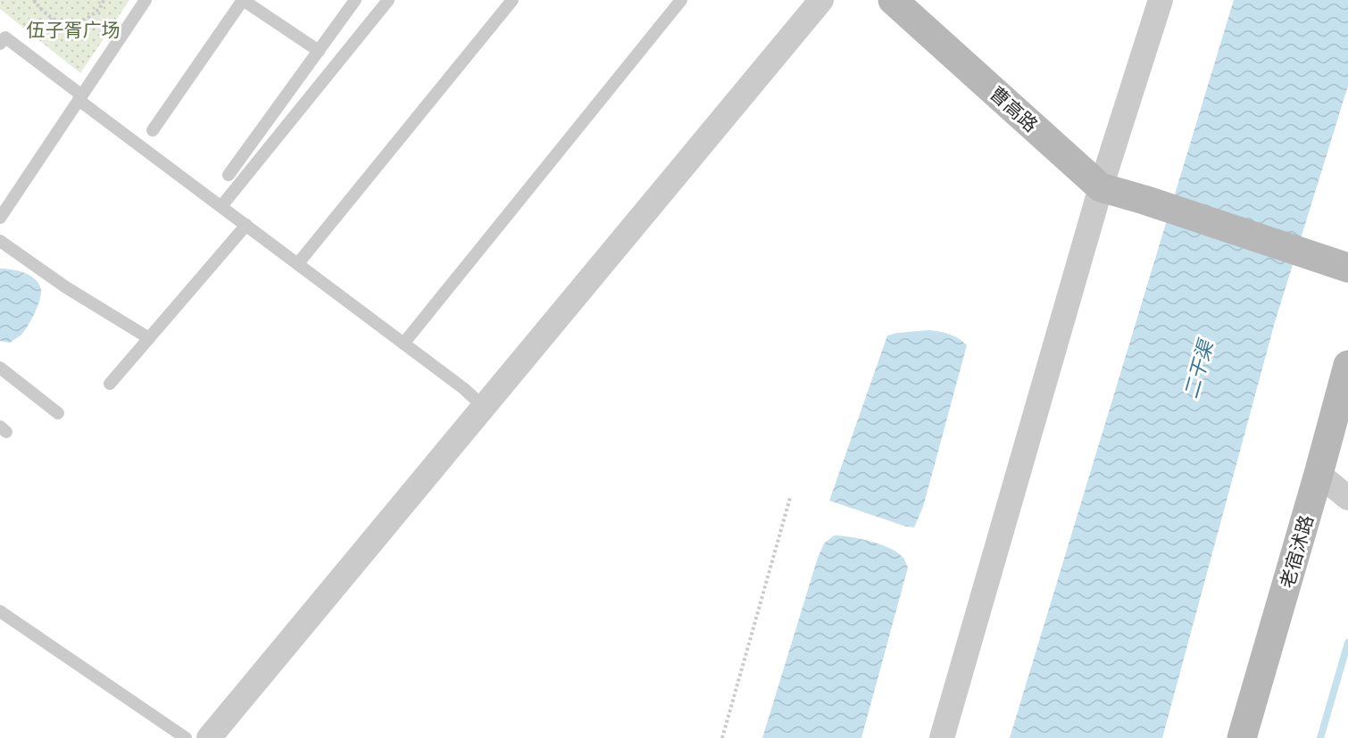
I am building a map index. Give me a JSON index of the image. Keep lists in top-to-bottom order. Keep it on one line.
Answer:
{"streets":{"street":["曹高路","老宿沭路"]},"water":["二干渠"],"parks":["伍子胥广场"]}
